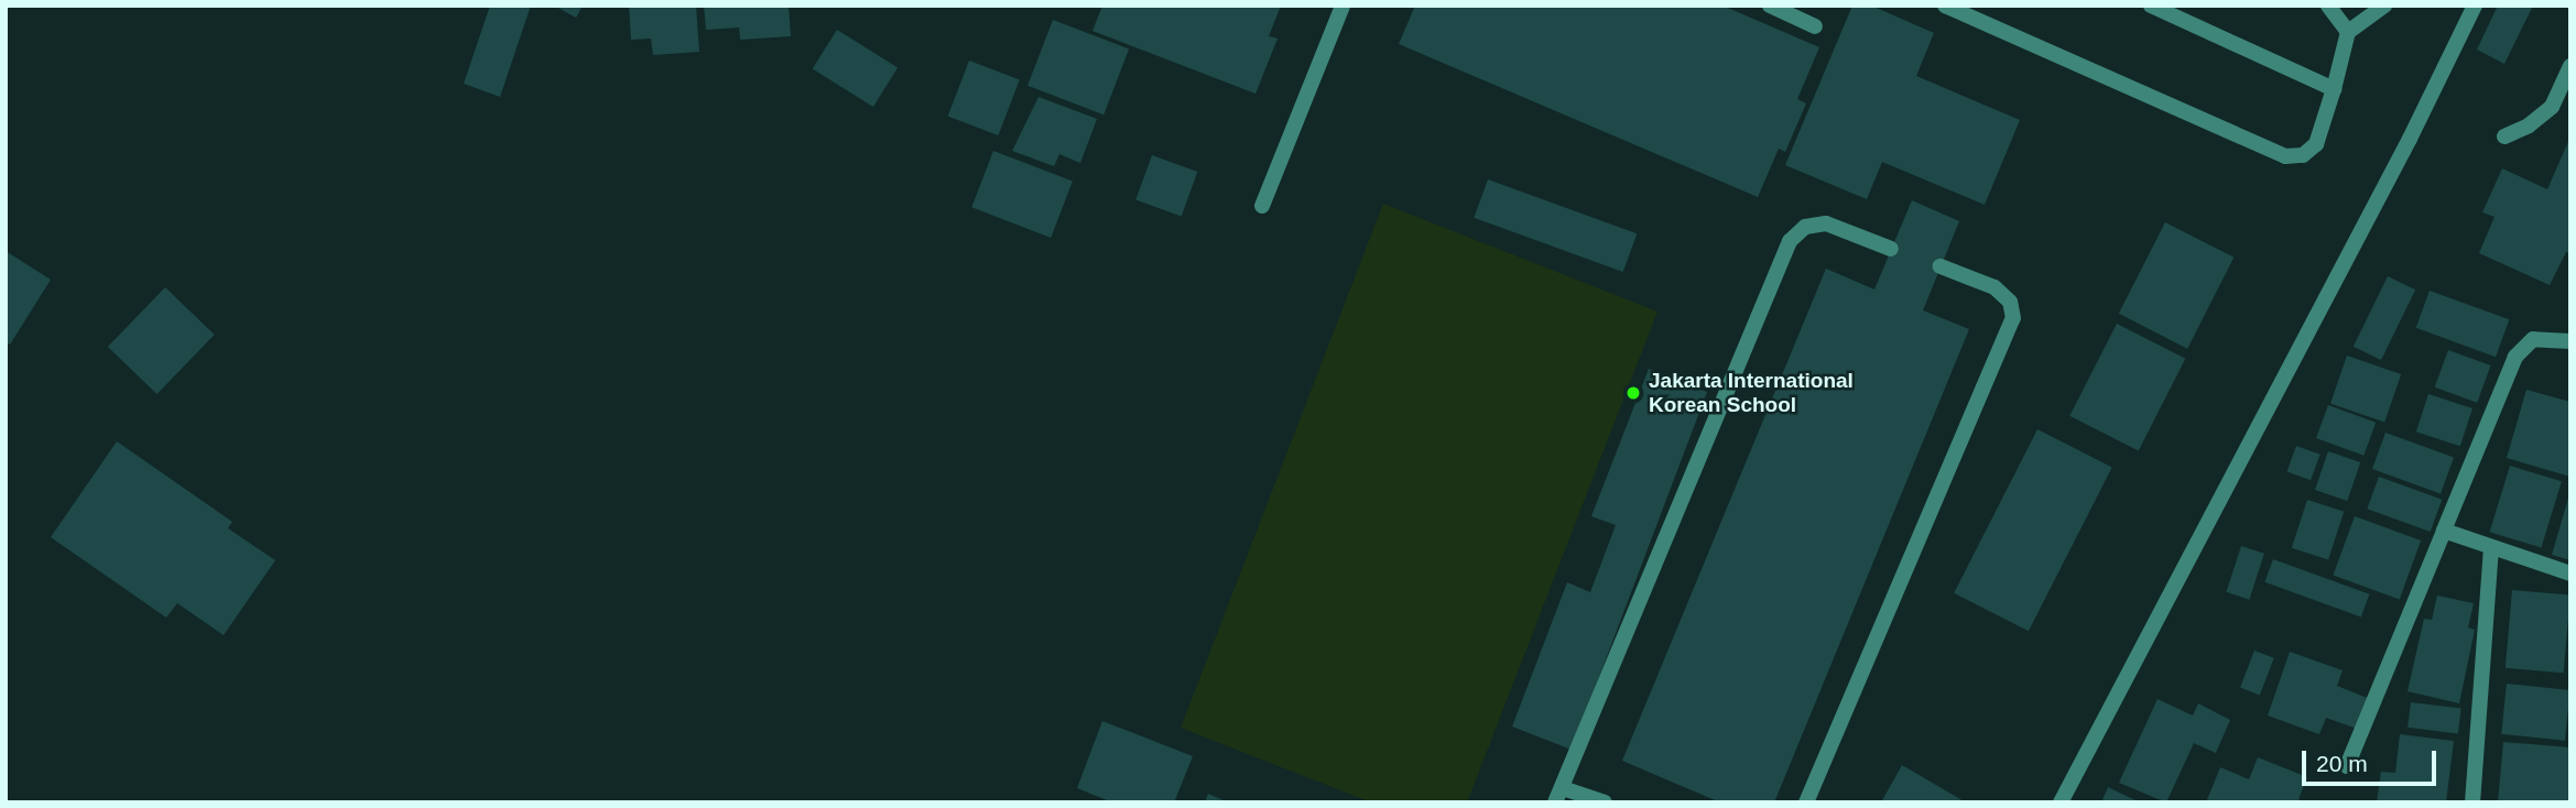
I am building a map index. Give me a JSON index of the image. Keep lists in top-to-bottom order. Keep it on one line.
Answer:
{"places":["Jakarta International Korean School"],"scale_bar":"20 m"}
